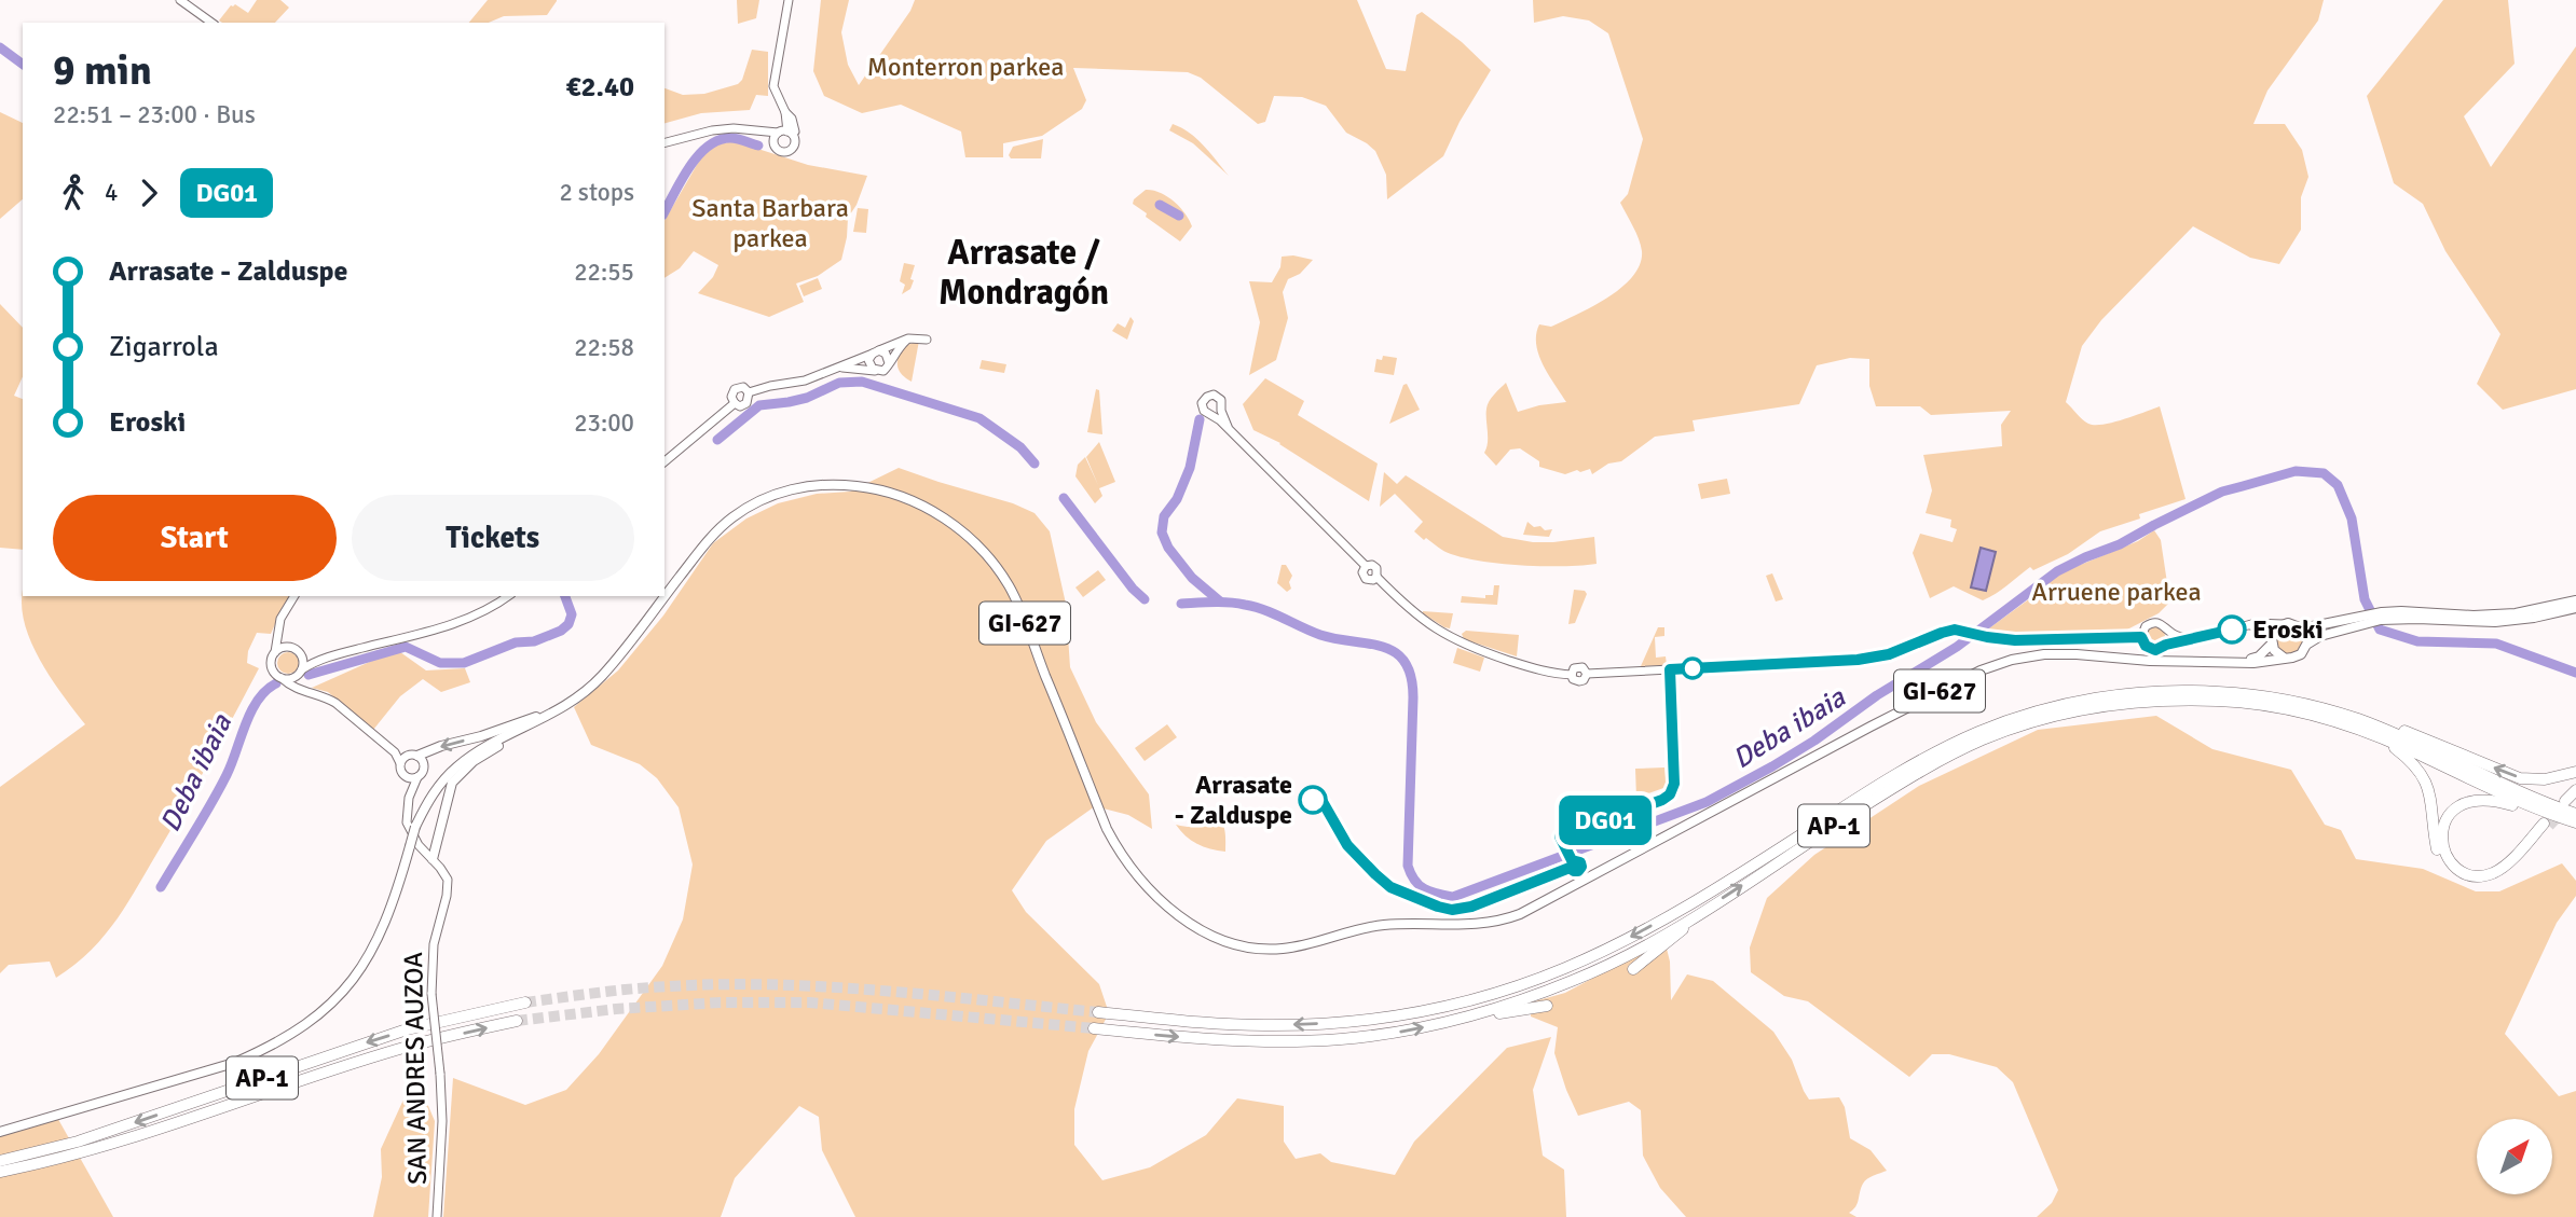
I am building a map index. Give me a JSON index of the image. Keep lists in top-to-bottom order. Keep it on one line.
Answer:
{"streets":{"highway":["AP-1"],"main road":["GI-627"],"street":["SAN ANDRES AUZOA"]},"districts":["Arrasate / Mondragón"],"water":["Deba ibaia"],"parks":["Monterron parkea","Santa Barbara parkea","Arruene parkea"],"places":["Eroski","Arrasate - Zalduspe"],"lines":["bus line DG01"],"north":"top right","page":{"on_map":"DG01","heading":["9 min","22:51 – 23:00 · Bus","€2.40"],"legs":["4","DG01","2 stops"],"list":[{"name":"Arrasate - Zalduspe","value":"22:55"},{"name":"Zigarrola","value":"22:58"},{"name":"Eroski","value":"23:00"}],"buttons":["Start","Tickets"]}}
